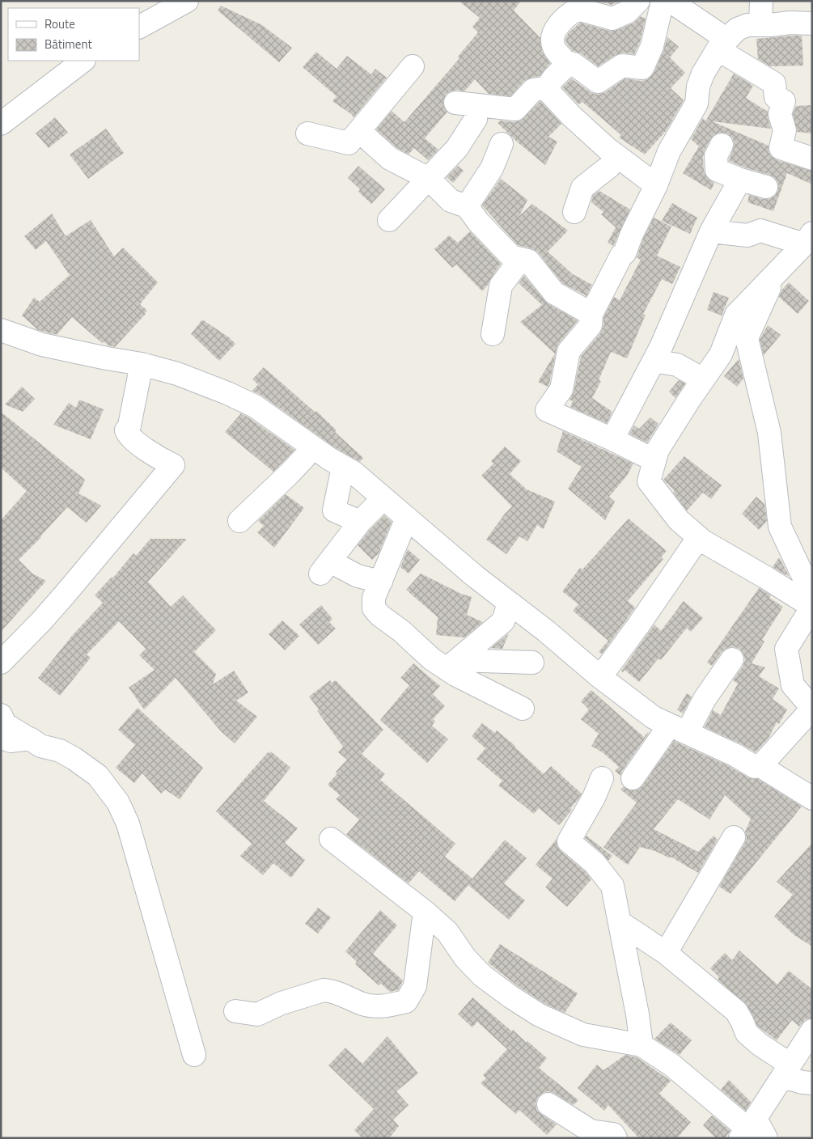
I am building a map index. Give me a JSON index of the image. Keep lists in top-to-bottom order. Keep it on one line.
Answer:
{"legend":["Route","Bâtiment"]}
